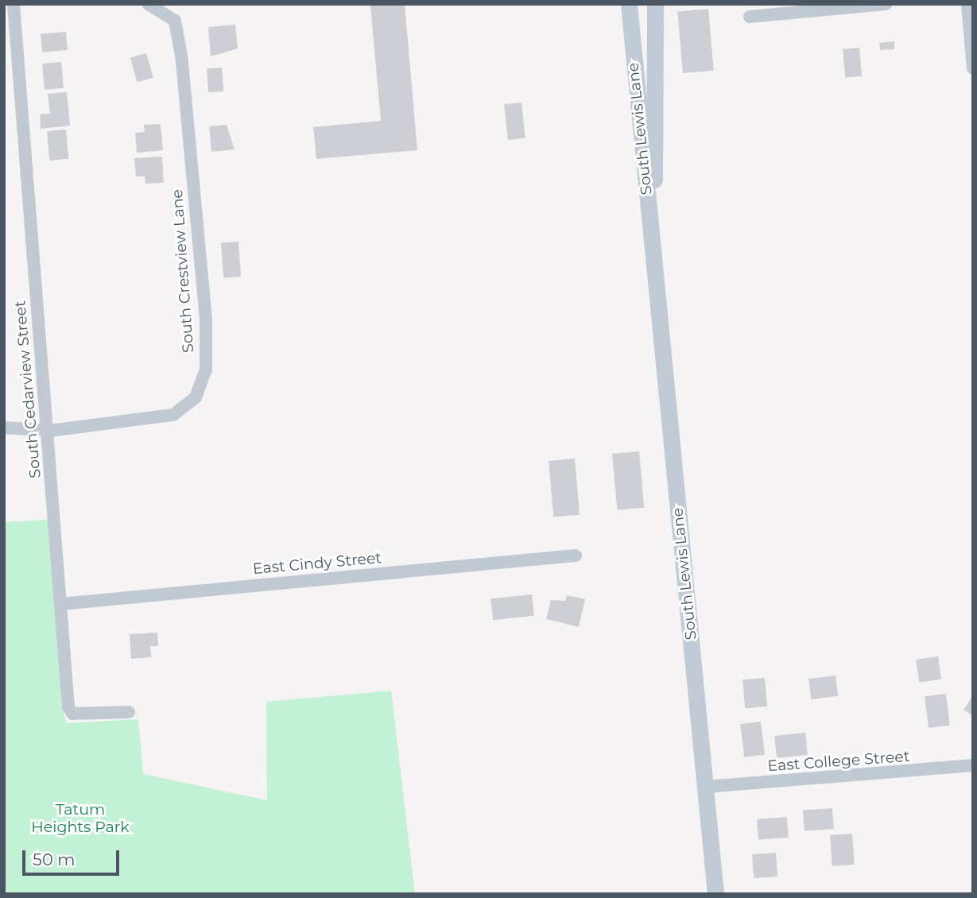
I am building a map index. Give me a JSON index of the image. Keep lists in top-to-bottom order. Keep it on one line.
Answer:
{"streets":{"street":["South Lewis Lane","South Crestview Lane","South Cedarview Street","East Cindy Street","East College Street"]},"crossings":[["South Lewis Lane","East College Street"],["South Crestview Lane","South Cedarview Street"],["South Cedarview Street","East Cindy Street"]],"parks":["Tatum Heights Park"],"scale_bar":"50 m"}
